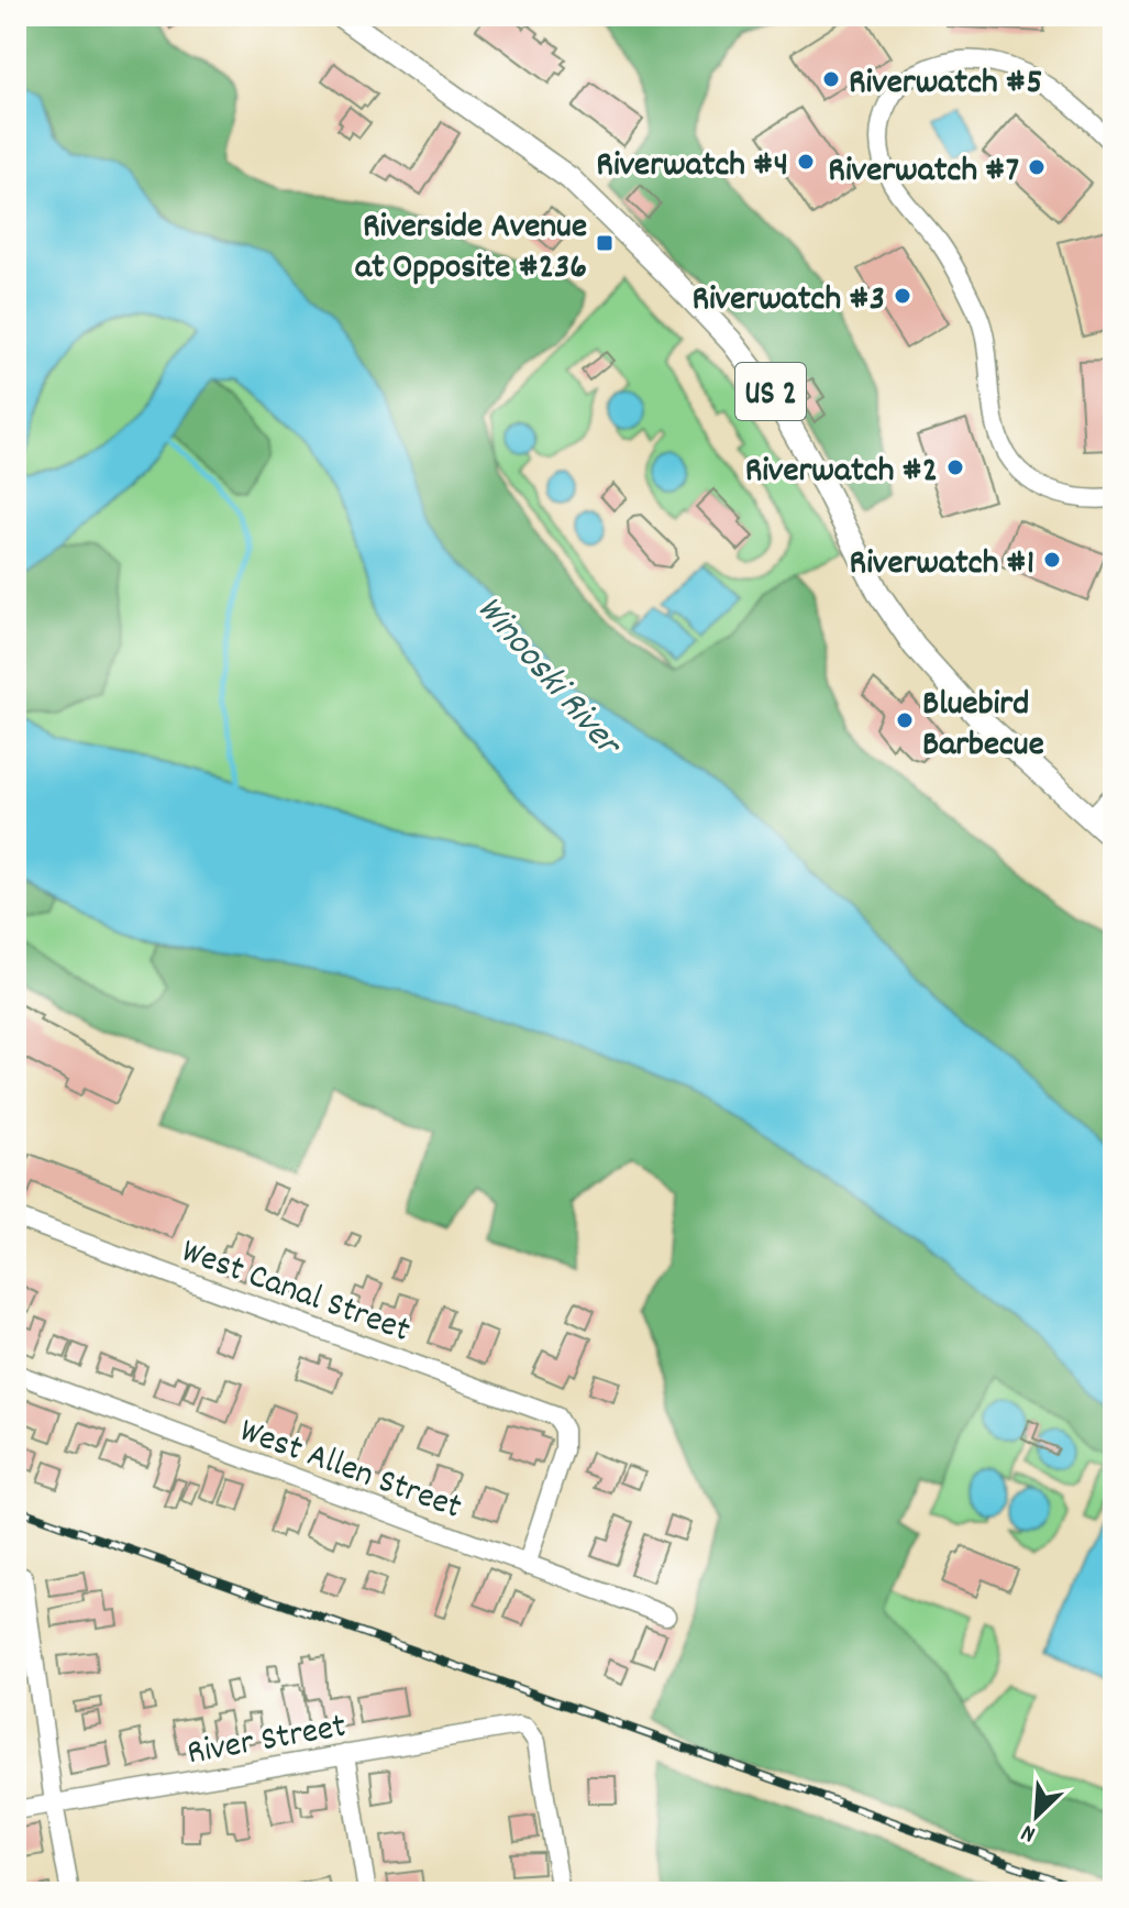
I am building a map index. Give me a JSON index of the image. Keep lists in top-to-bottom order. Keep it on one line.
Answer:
{"streets":{"main road":["US 2"],"street":["West Canal Street","West Allen Street","River Street"]},"crossings":[["West Canal Street","West Allen Street"]],"water":["Winooski River"],"places":{"other":["Riverwatch #5","Riverwatch #4","Riverwatch #7","Riverwatch #3","Riverwatch #2","Riverwatch #1","Bluebird Barbecue"],"transit":["Riverside Avenue at Opposite #236"]},"north":"bottom left"}
